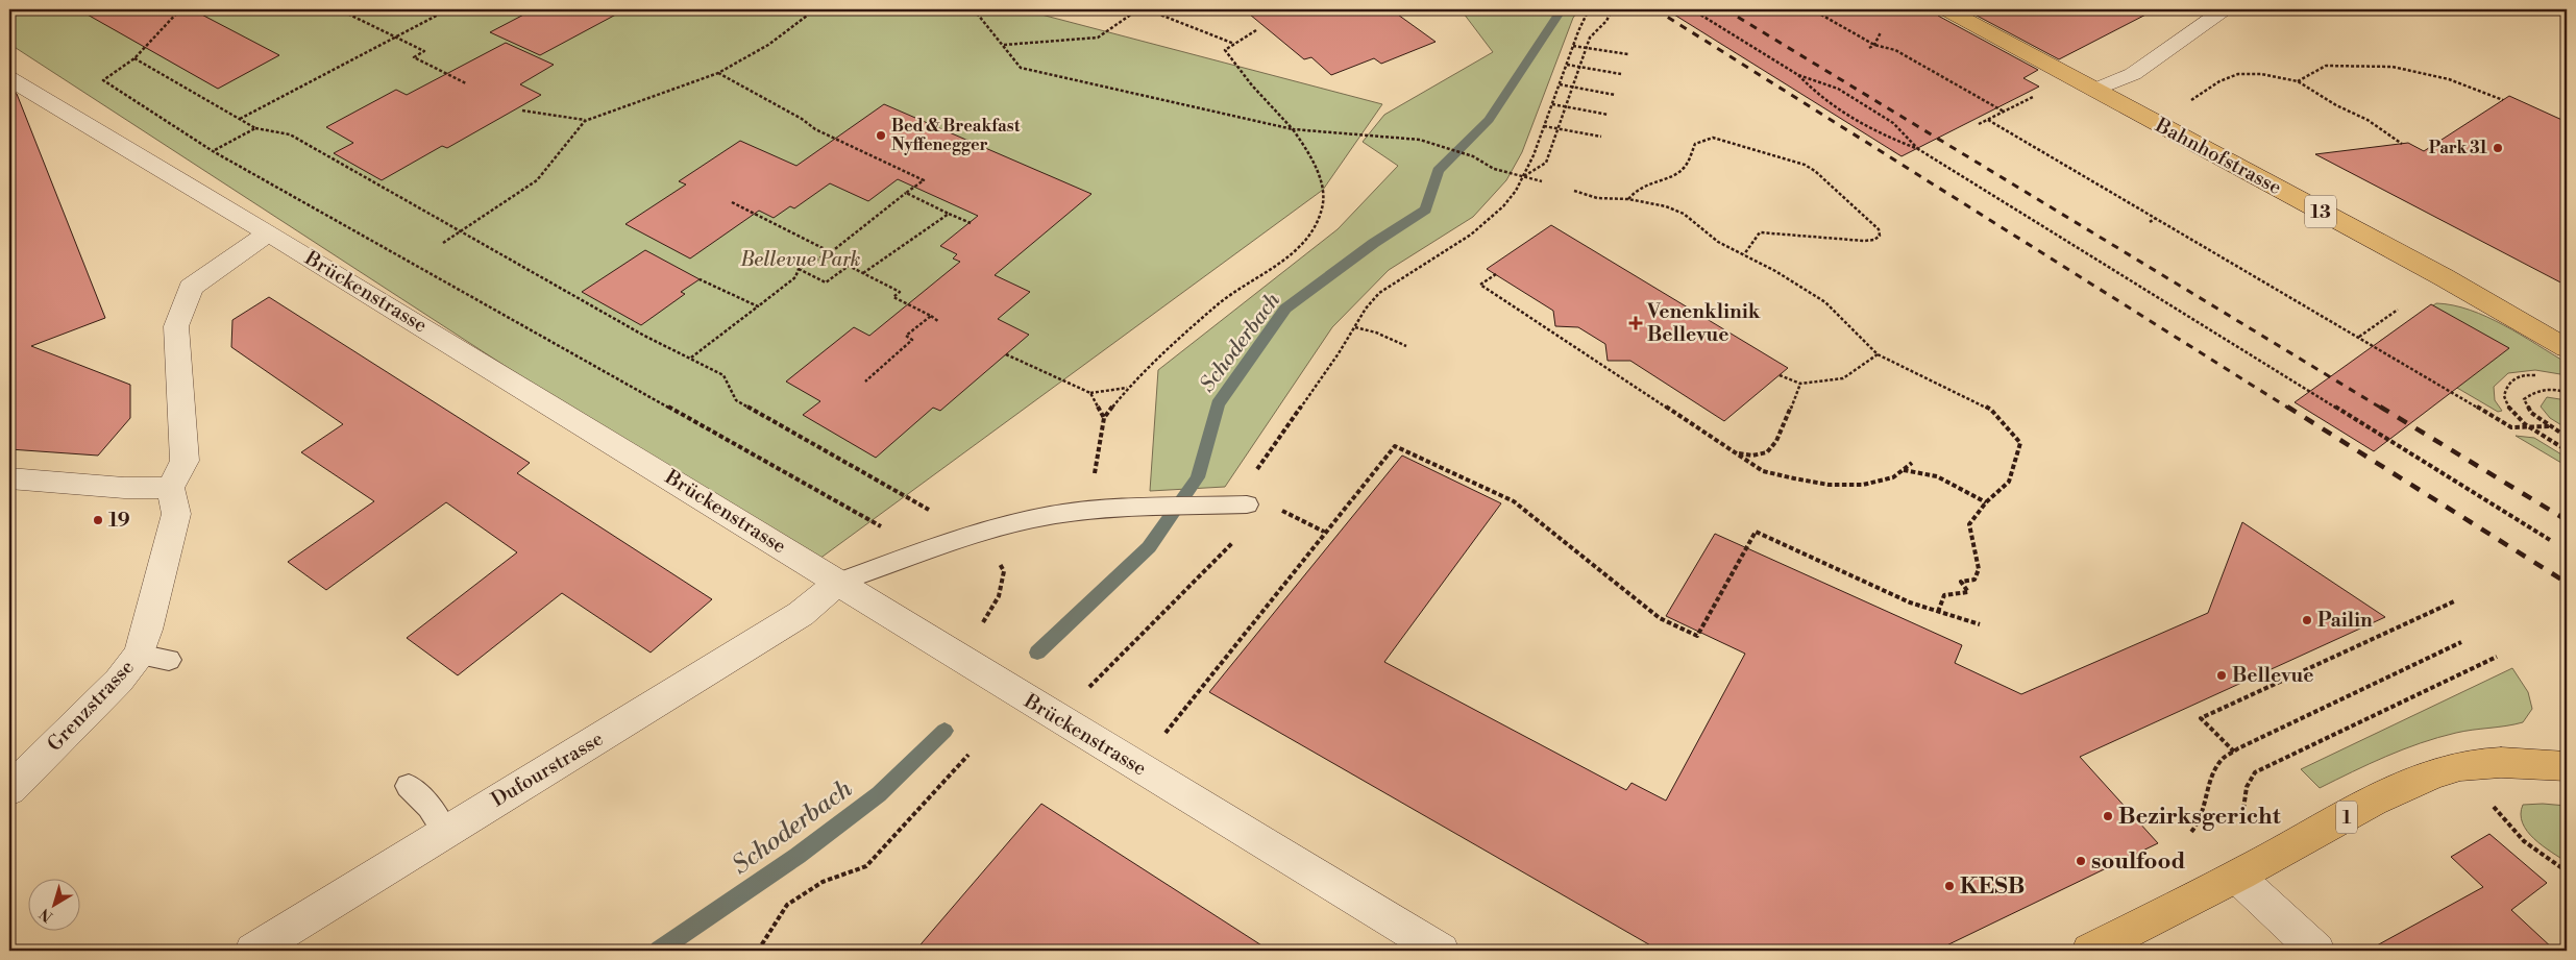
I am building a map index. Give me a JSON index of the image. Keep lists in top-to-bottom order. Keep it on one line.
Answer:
{"streets":{"main road":["Bahnhofstrasse","13","1"],"street":["Brückenstrasse","Grenzstrasse","Dufourstrasse"]},"crossings":[["Brückenstrasse","Dufourstrasse"]],"water":["Schoderbach"],"parks":["Bellevue Park"],"places":{"other":["Bed & Breakfast Nyffenegger","Park 31","19","Pailin","Bellevue","Bezirksgericht","soulfood","KESB"],"health":["Venenklinik Bellevue"]},"north":"bottom left"}
